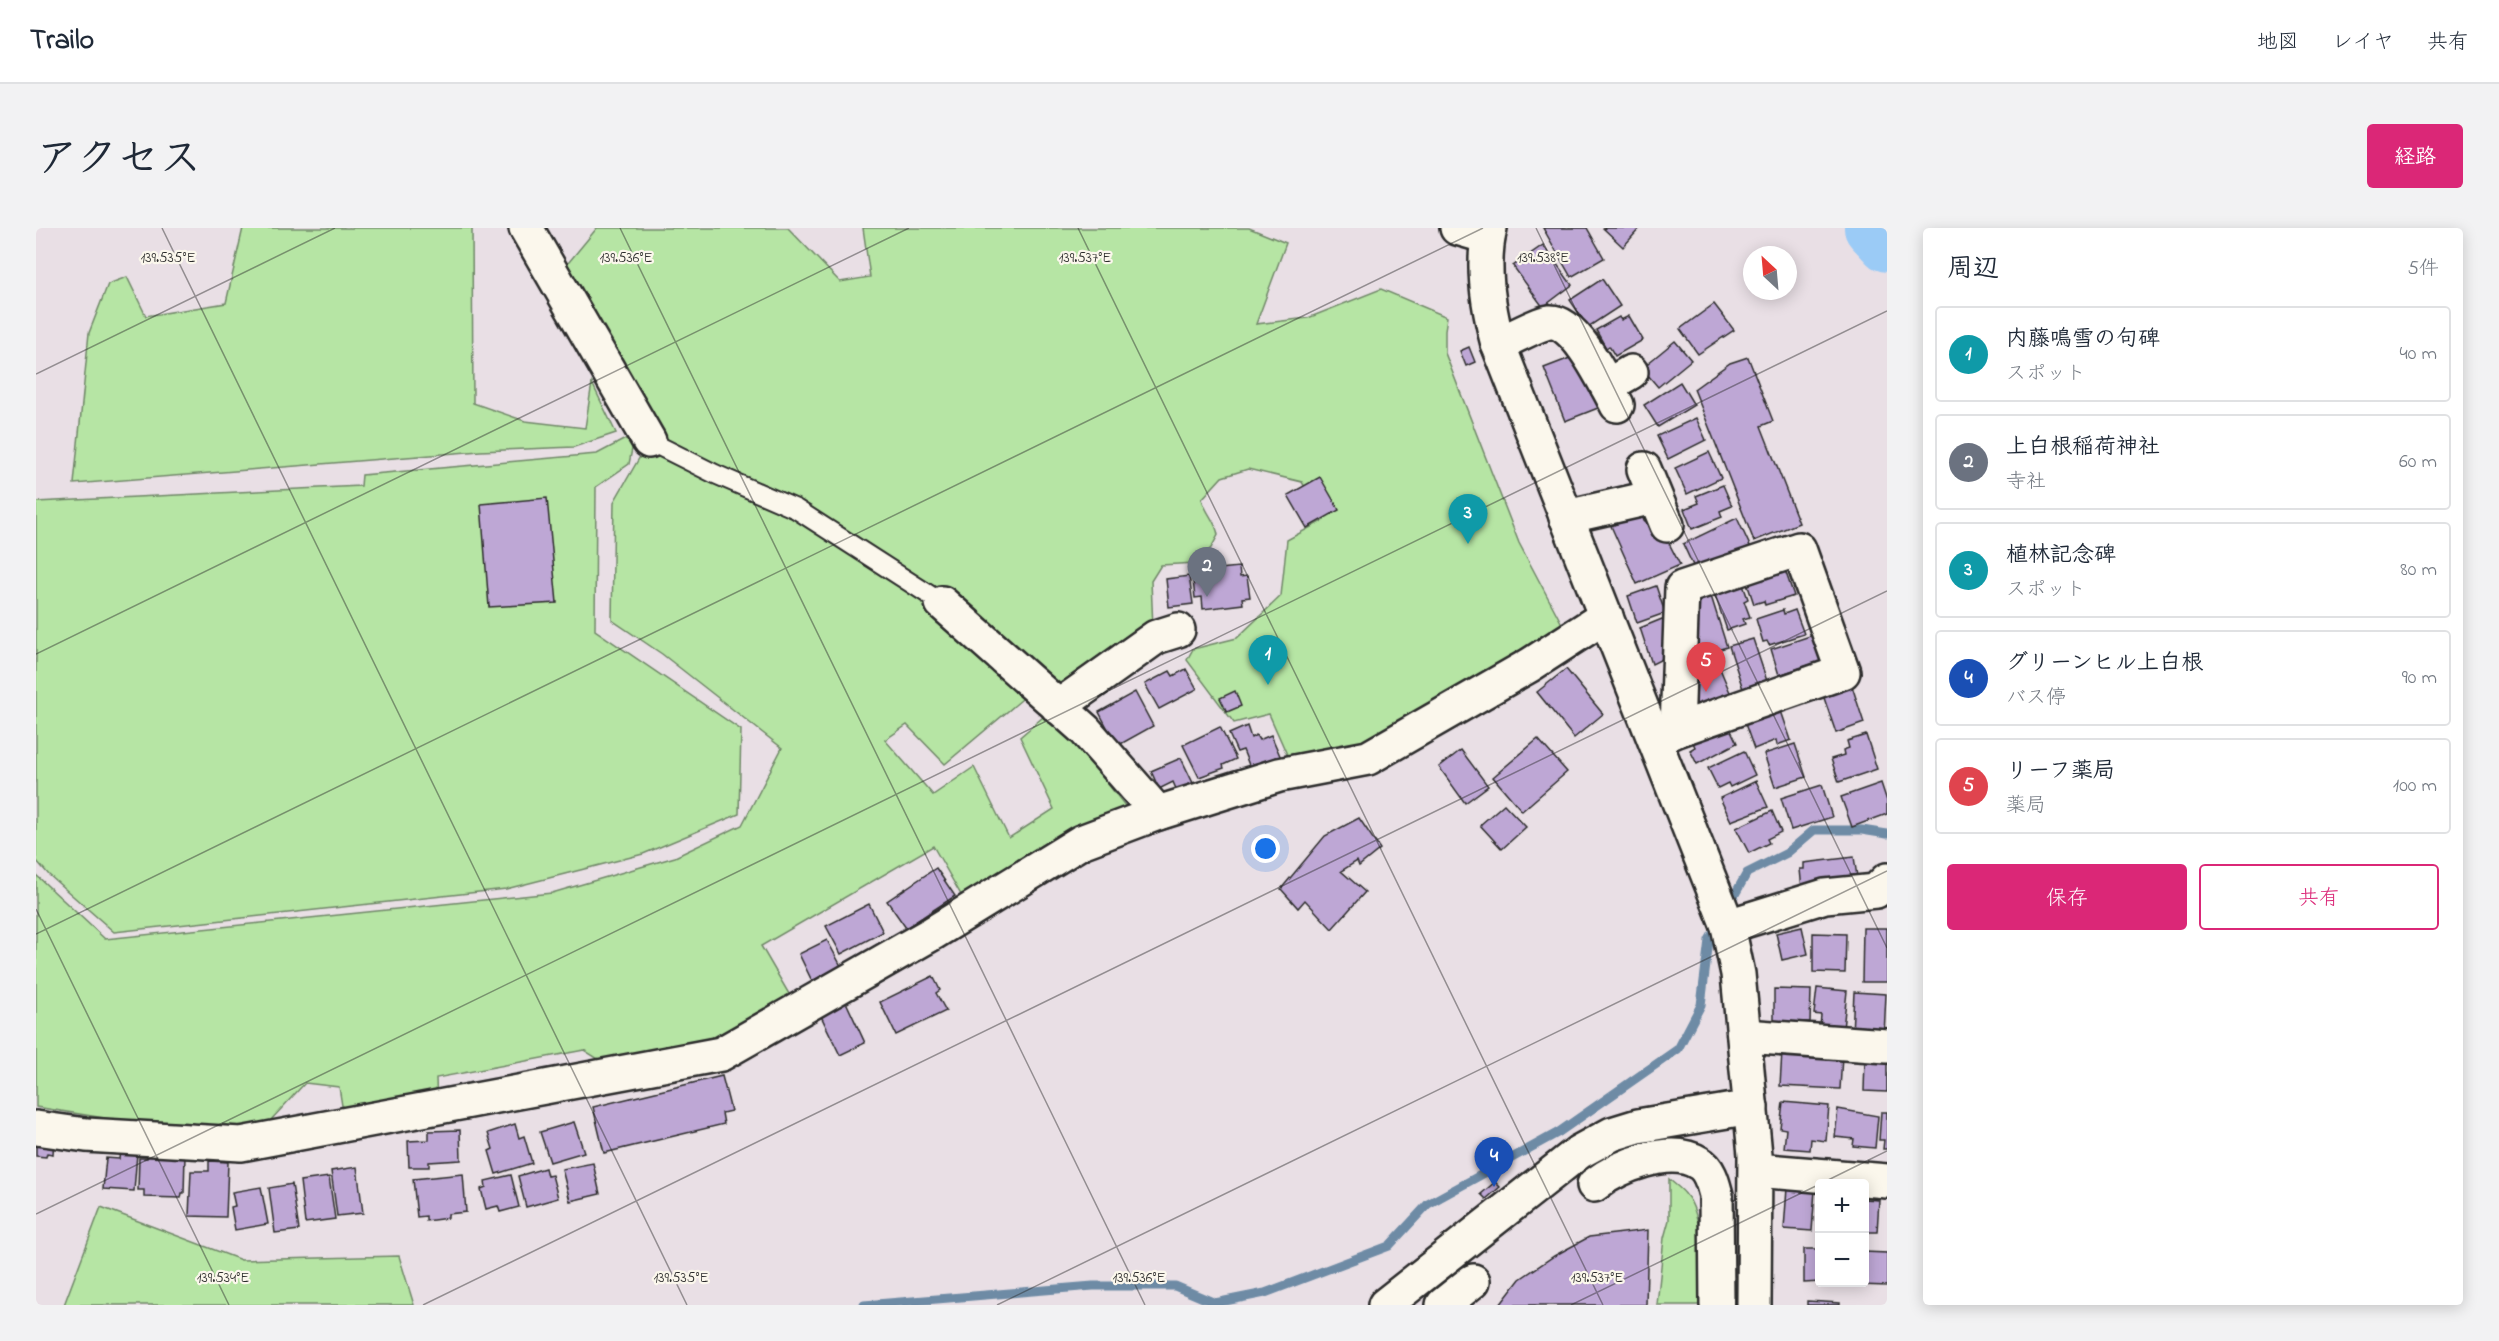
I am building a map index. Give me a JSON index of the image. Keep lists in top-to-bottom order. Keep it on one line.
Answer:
{"north":"top left","page":{"header":"Trailo","nav":["地図","レイヤ","共有"],"title":"アクセス","buttons":["経路",["保存","共有"]],"heading":["周辺","5件"],"list":[{"mark":"1","name":"内藤鳴雪の句碑","note":"スポット","value":"40 m"},{"mark":"2","name":"上白根稲荷神社","note":"寺社","value":"60 m"},{"mark":"3","name":"植林記念碑","note":"スポット","value":"80 m"},{"mark":"4","name":"グリーンヒル上白根","note":"バス停","value":"90 m"},{"mark":"5","name":"リーフ薬局","note":"薬局","value":"100 m"}],"pins":["3","2","1","5","4"],"map_buttons":["+","−"]},"coordinates":["139.535°E","139.536°E","139.537°E","139.538°E","139.534°E"]}
